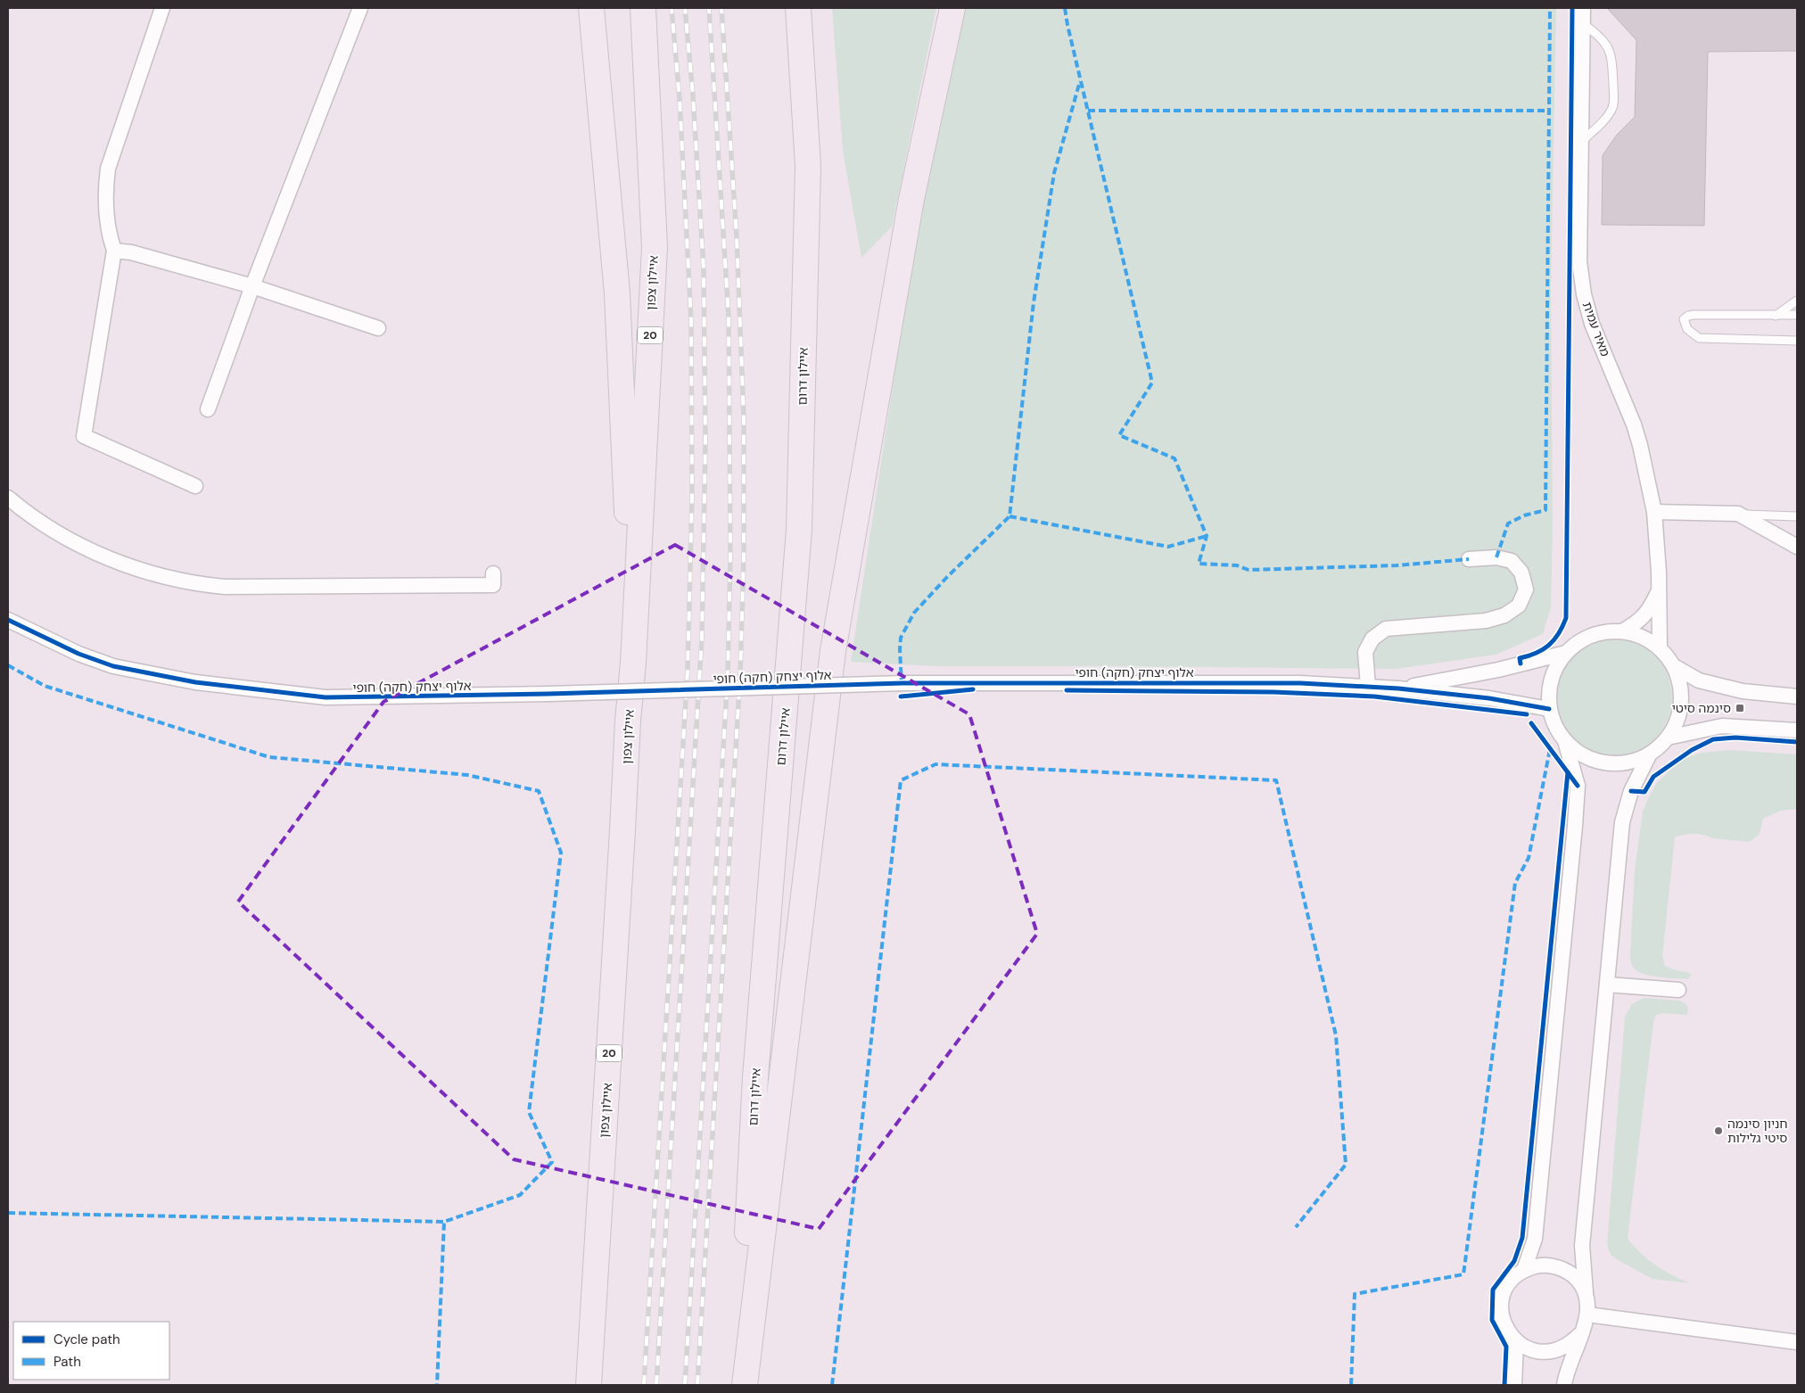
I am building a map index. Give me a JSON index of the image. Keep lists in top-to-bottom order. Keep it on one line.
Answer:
{"streets":{"highway":["איילון צפון","20","איילון דרום"],"street":["מאיר עמית","אלוף יצחק (חקה) חופי"]},"crossings":[["מאיר עמית","אלוף יצחק (חקה) חופי"]],"places":{"transit":["סינמה סיטי"],"other":["חניון סינמה סיטי גלילות"]},"legend":["Cycle path","Path"]}
